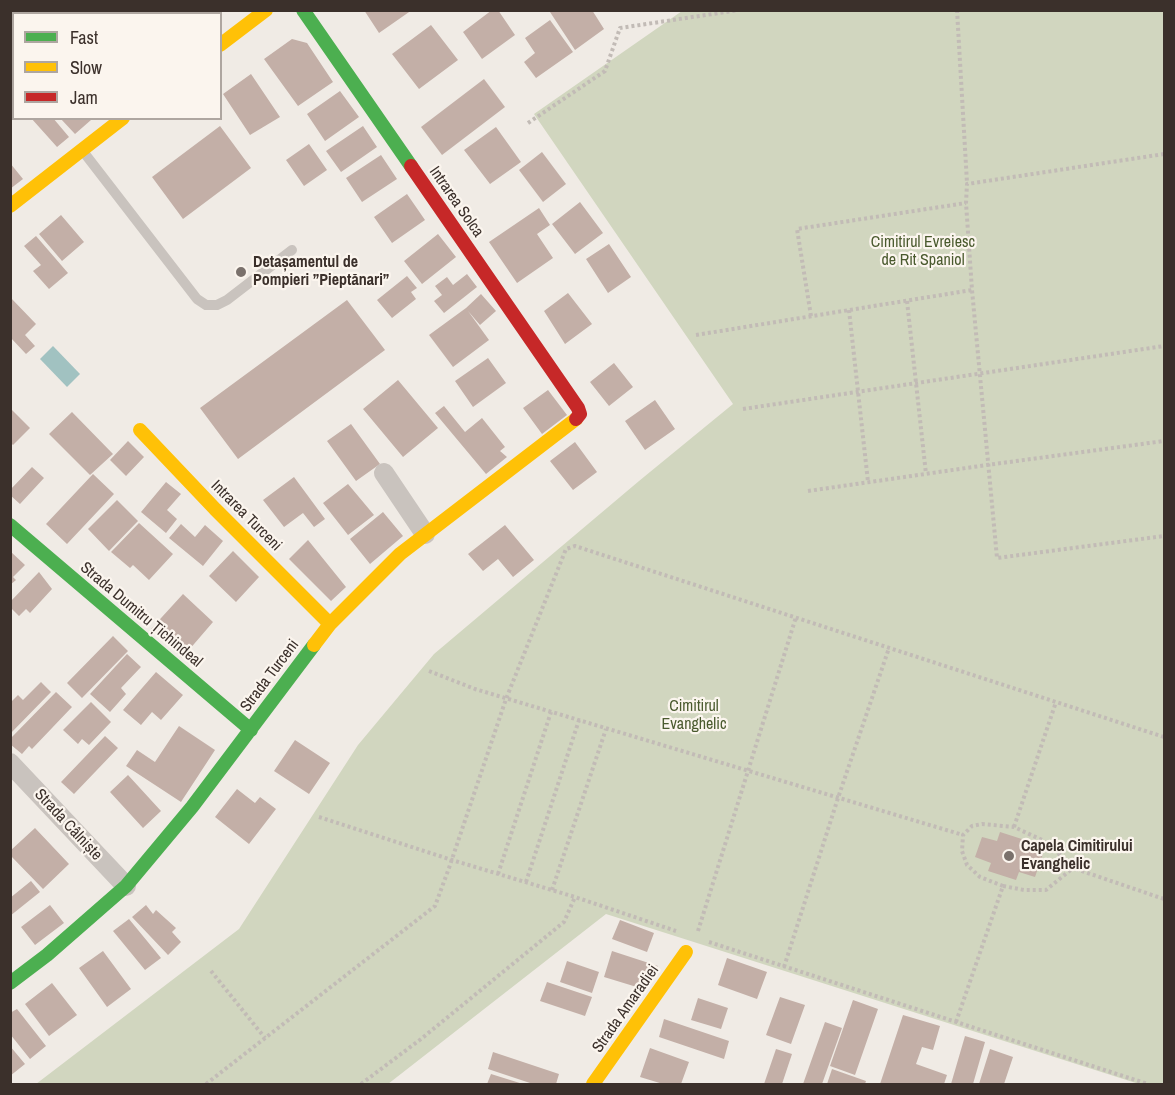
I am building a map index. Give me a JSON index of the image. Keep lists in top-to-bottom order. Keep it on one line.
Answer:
{"streets":{"street":["Intrarea Solca","Intrarea Turceni","Strada Dumitru Țichindeal","Strada Turceni","Strada Câlniște","Strada Amaradiei"]},"crossings":[["Intrarea Solca","Strada Turceni"],["Intrarea Turceni","Strada Turceni"],["Strada Dumitru Țichindeal","Strada Turceni"],["Strada Turceni","Strada Câlniște"]],"parks":["Cimitirul Evreiesc de Rit Spaniol","Cimitirul Evanghelic"],"places":["Detașamentul de Pompieri ”Pieptănari”","Capela Cimitirului Evanghelic"],"legend":["Fast","Slow","Jam"]}
